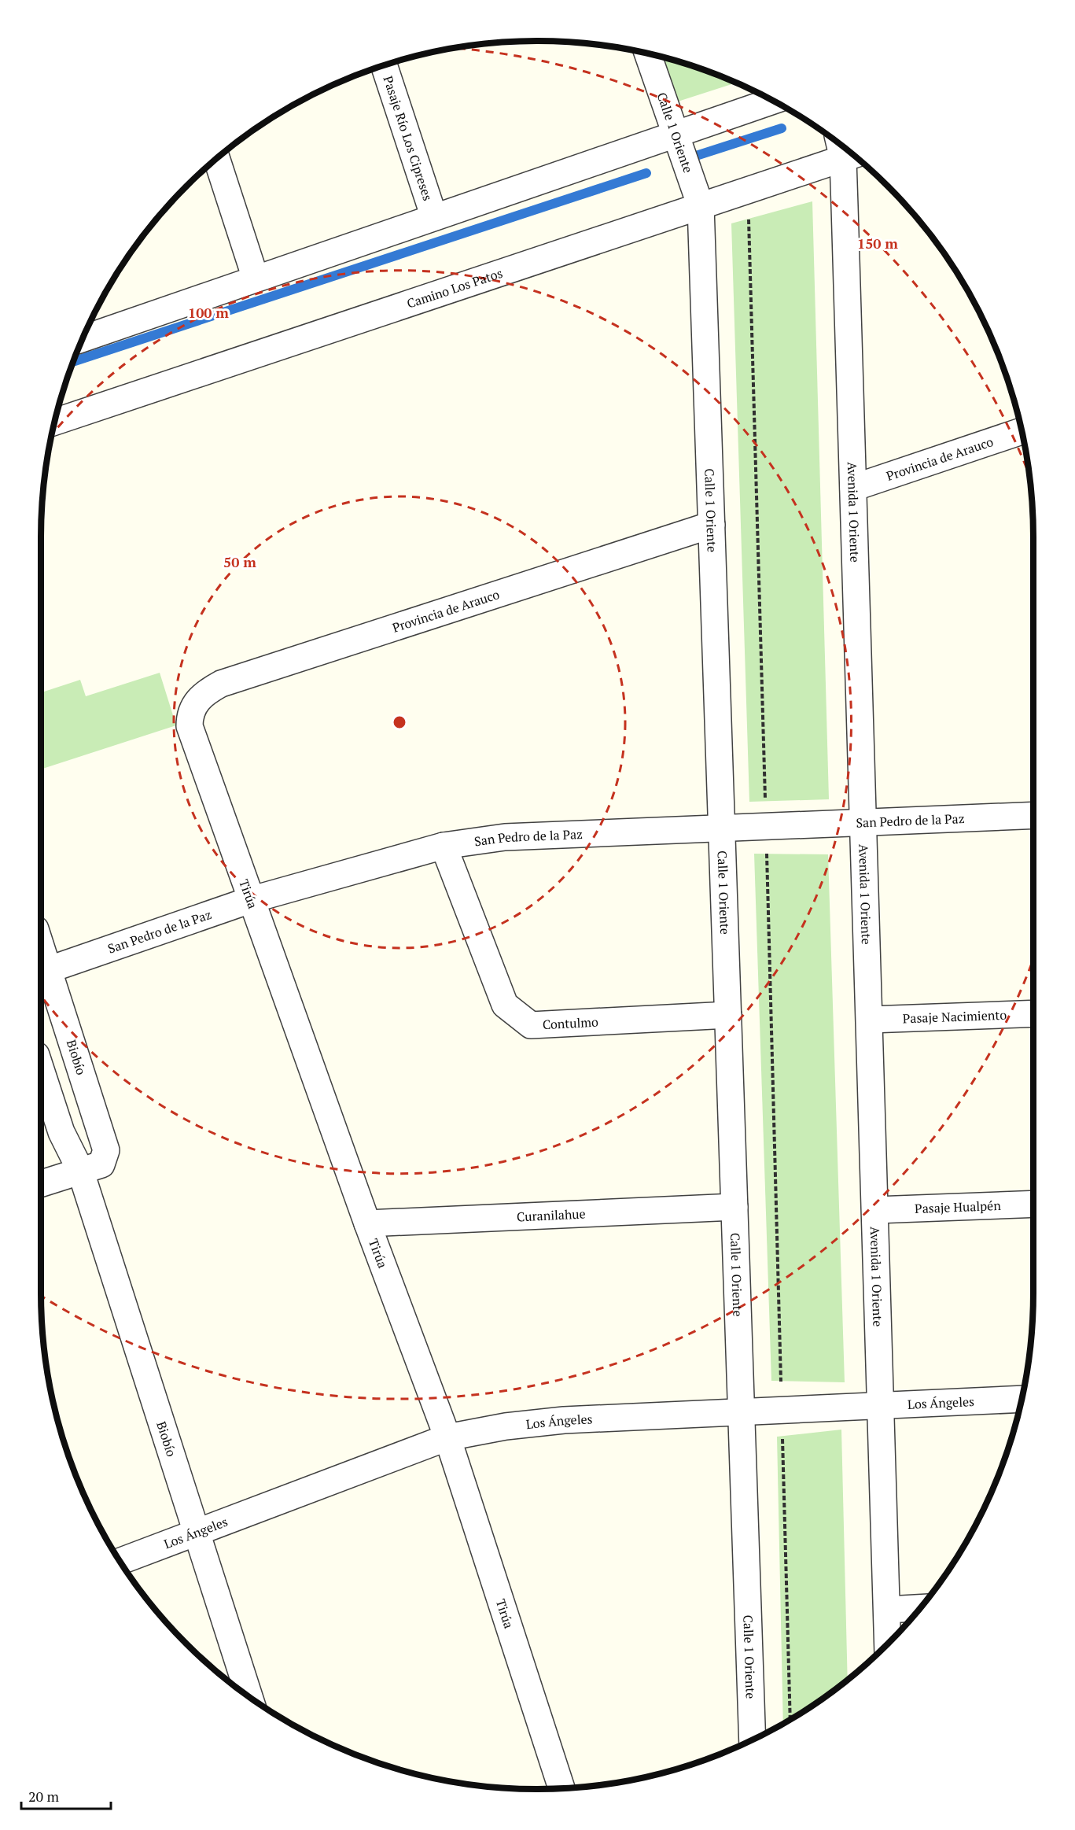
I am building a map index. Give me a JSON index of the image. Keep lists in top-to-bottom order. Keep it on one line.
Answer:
{"streets":{"street":["Calle 1 Oriente","Pasaje Río Los Cipreses","Camino Los Patos","Provincia de Arauco","Avenida 1 Oriente","San Pedro de la Paz","Tirúa","Pasaje Nacimiento","Contulmo","Biobío","Pasaje Hualpén","Curanilahue","Los Ángeles"]},"crossings":[["Calle 1 Oriente","Camino Los Patos"],["Calle 1 Oriente","Provincia de Arauco"],["Calle 1 Oriente","San Pedro de la Paz"],["Calle 1 Oriente","Contulmo"],["Calle 1 Oriente","Curanilahue"],["Calle 1 Oriente","Los Ángeles"],["Camino Los Patos","Avenida 1 Oriente"],["Provincia de Arauco","Avenida 1 Oriente"],["Provincia de Arauco","Tirúa"],["Avenida 1 Oriente","San Pedro de la Paz"],["Avenida 1 Oriente","Pasaje Nacimiento"],["Avenida 1 Oriente","Pasaje Hualpén"],["Avenida 1 Oriente","Los Ángeles"],["San Pedro de la Paz","Tirúa"],["San Pedro de la Paz","Contulmo"],["San Pedro de la Paz","Biobío"],["Tirúa","Curanilahue"],["Tirúa","Los Ángeles"],["Biobío","Los Ángeles"]],"scale_bar":"20 m","rings":["150 m","100 m","50 m"]}
